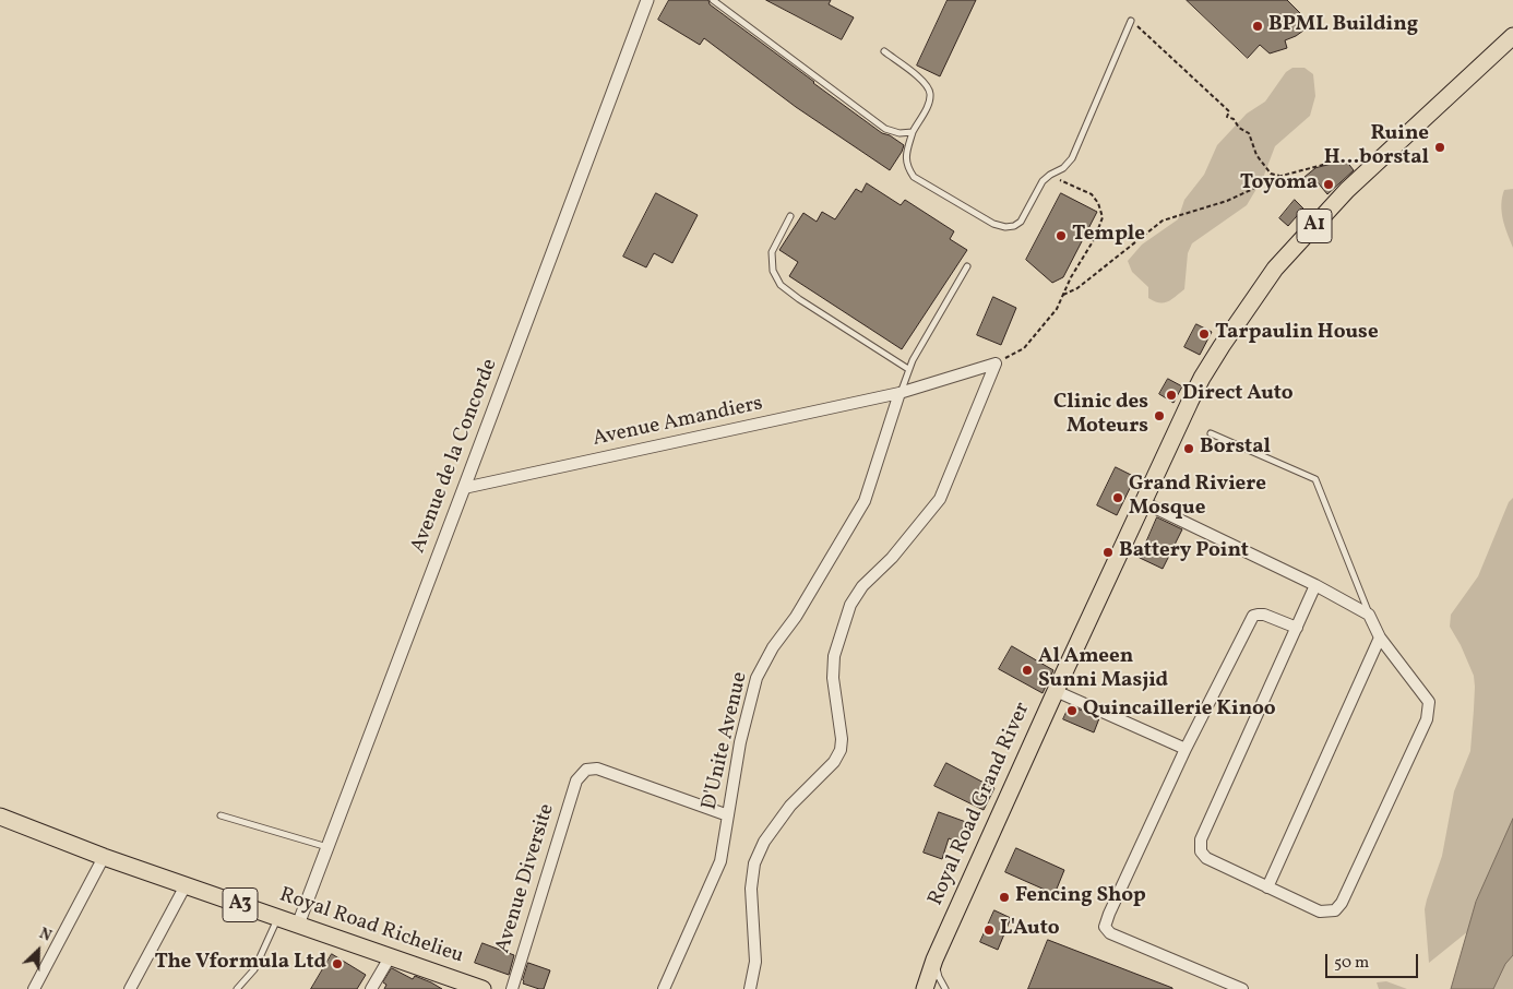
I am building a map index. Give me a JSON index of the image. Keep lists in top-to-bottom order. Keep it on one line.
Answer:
{"streets":{"main road":["A1","Royal Road Grand River","A3","Royal Road Richelieu"],"street":["Avenue Amandiers","Avenue de la Concorde","D'Unite Avenue","Avenue Diversite"]},"crossings":[["Avenue Amandiers","Avenue de la Concorde"],["Avenue Amandiers","D'Unite Avenue"],["Avenue de la Concorde","Royal Road Richelieu"],["D'Unite Avenue","Avenue Diversite"]],"places":["BPML Building","Ruine H...borstal","Toyoma","Temple","Tarpaulin House","Direct Auto","Clinic des Moteurs","Borstal","Grand Riviere Mosque","Battery Point","Al Ameen Sunni Masjid","Quincaillerie Kinoo","Fencing Shop","L'Auto","The Vformula Ltd"],"scale_bar":"50 m","north":"top right"}
